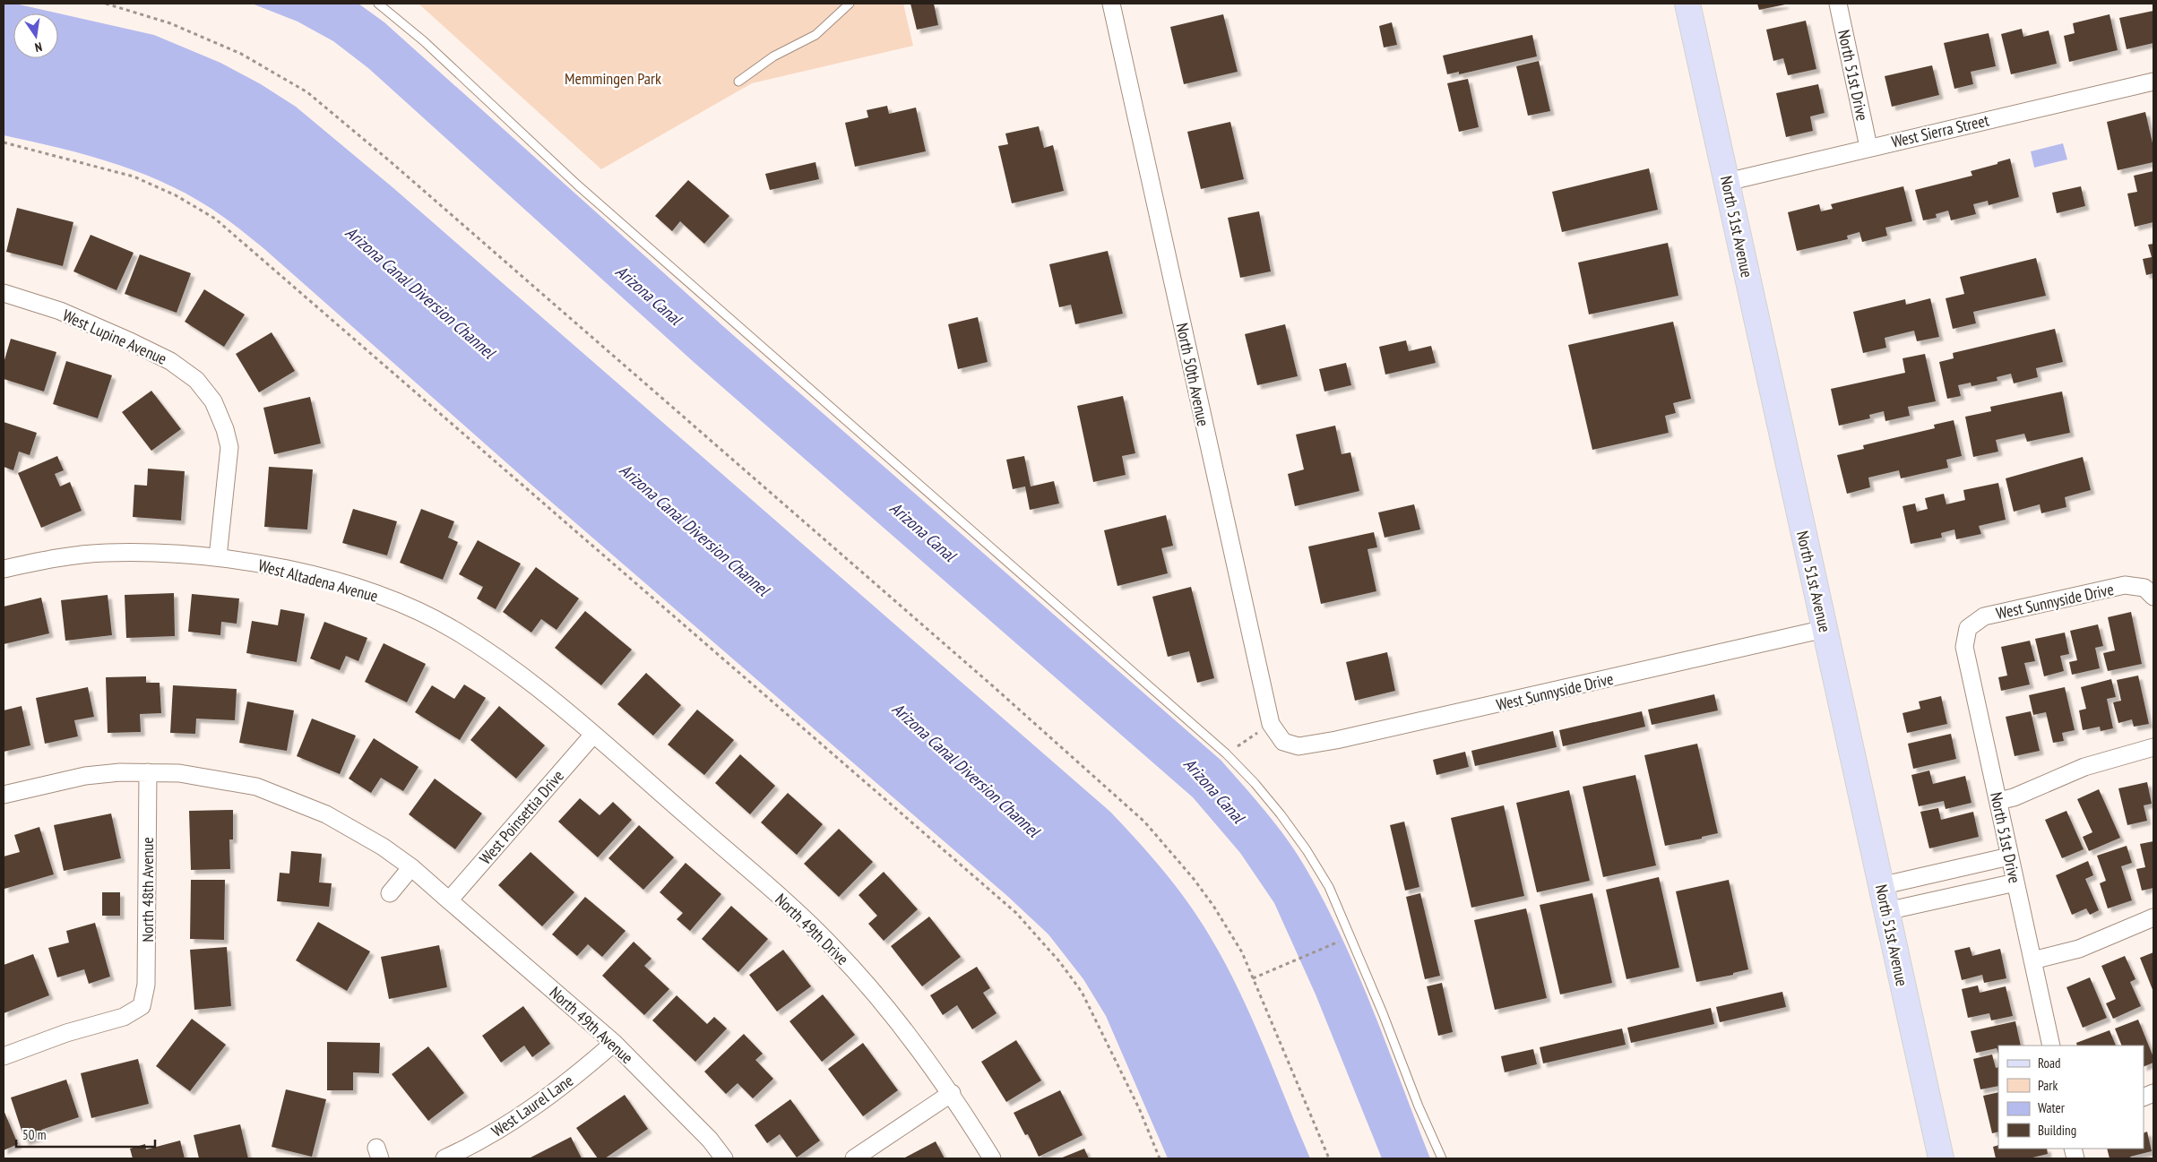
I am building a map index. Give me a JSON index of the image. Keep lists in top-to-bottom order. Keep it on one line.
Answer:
{"streets":{"main road":["North 51st Avenue"],"street":["North 51st Drive","West Sierra Street","West Lupine Avenue","North 50th Avenue","West Altadena Avenue","West Sunnyside Drive","West Poinsettia Drive","North 48th Avenue","North 49th Drive","North 49th Avenue","West Laurel Lane"]},"crossings":[["North 51st Drive","West Sierra Street"],["North 51st Drive","West Sunnyside Drive"],["West Sierra Street","North 51st Avenue"],["North 51st Avenue","West Sunnyside Drive"],["West Lupine Avenue","West Altadena Avenue"],["North 50th Avenue","West Sunnyside Drive"],["West Altadena Avenue","West Poinsettia Drive"],["West Altadena Avenue","North 49th Drive"],["West Poinsettia Drive","North 49th Drive"],["West Poinsettia Drive","North 49th Avenue"],["North 48th Avenue","North 49th Avenue"],["North 49th Avenue","West Laurel Lane"]],"water":["Arizona Canal Diversion Channel","Arizona Canal"],"parks":["Memmingen Park"],"legend":["Road","Park","Water","Building"],"scale_bar":"50 m","north":"bottom"}
